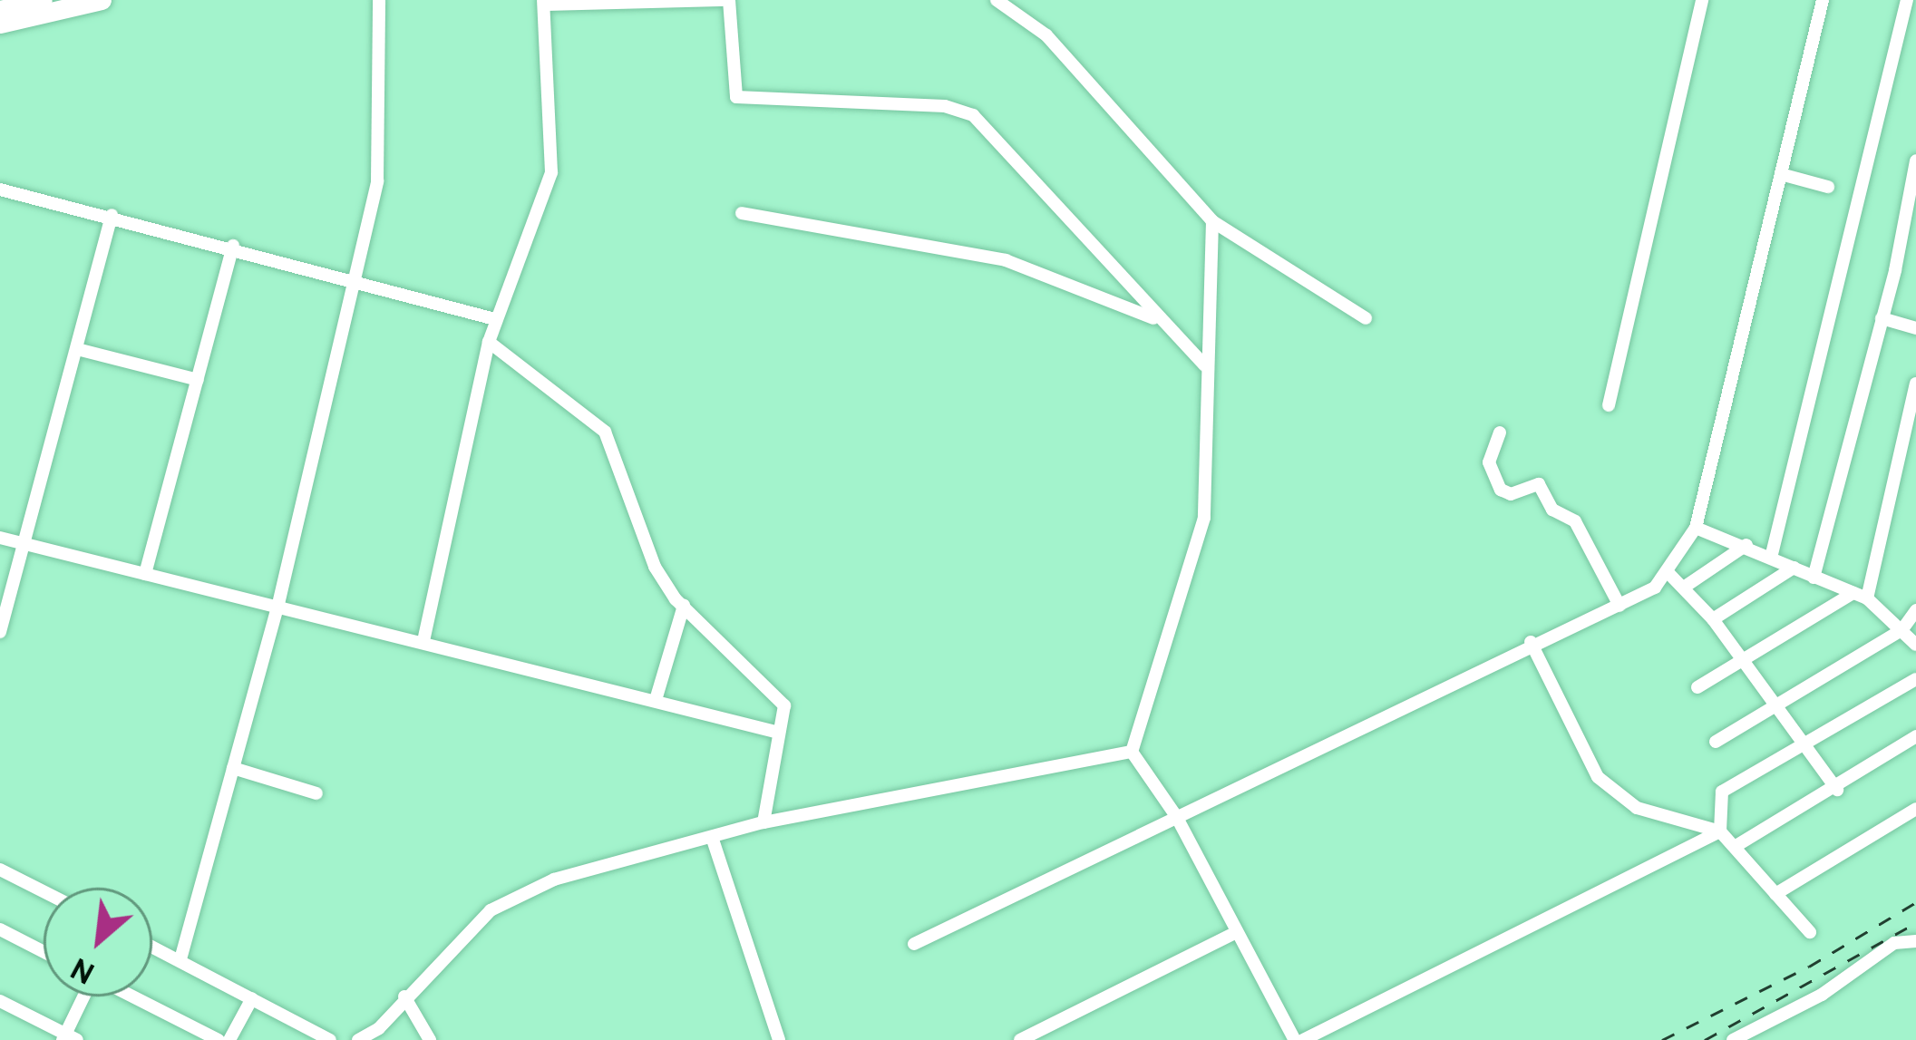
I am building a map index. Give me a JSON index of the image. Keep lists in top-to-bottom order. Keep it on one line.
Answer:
{"north":"bottom left"}
